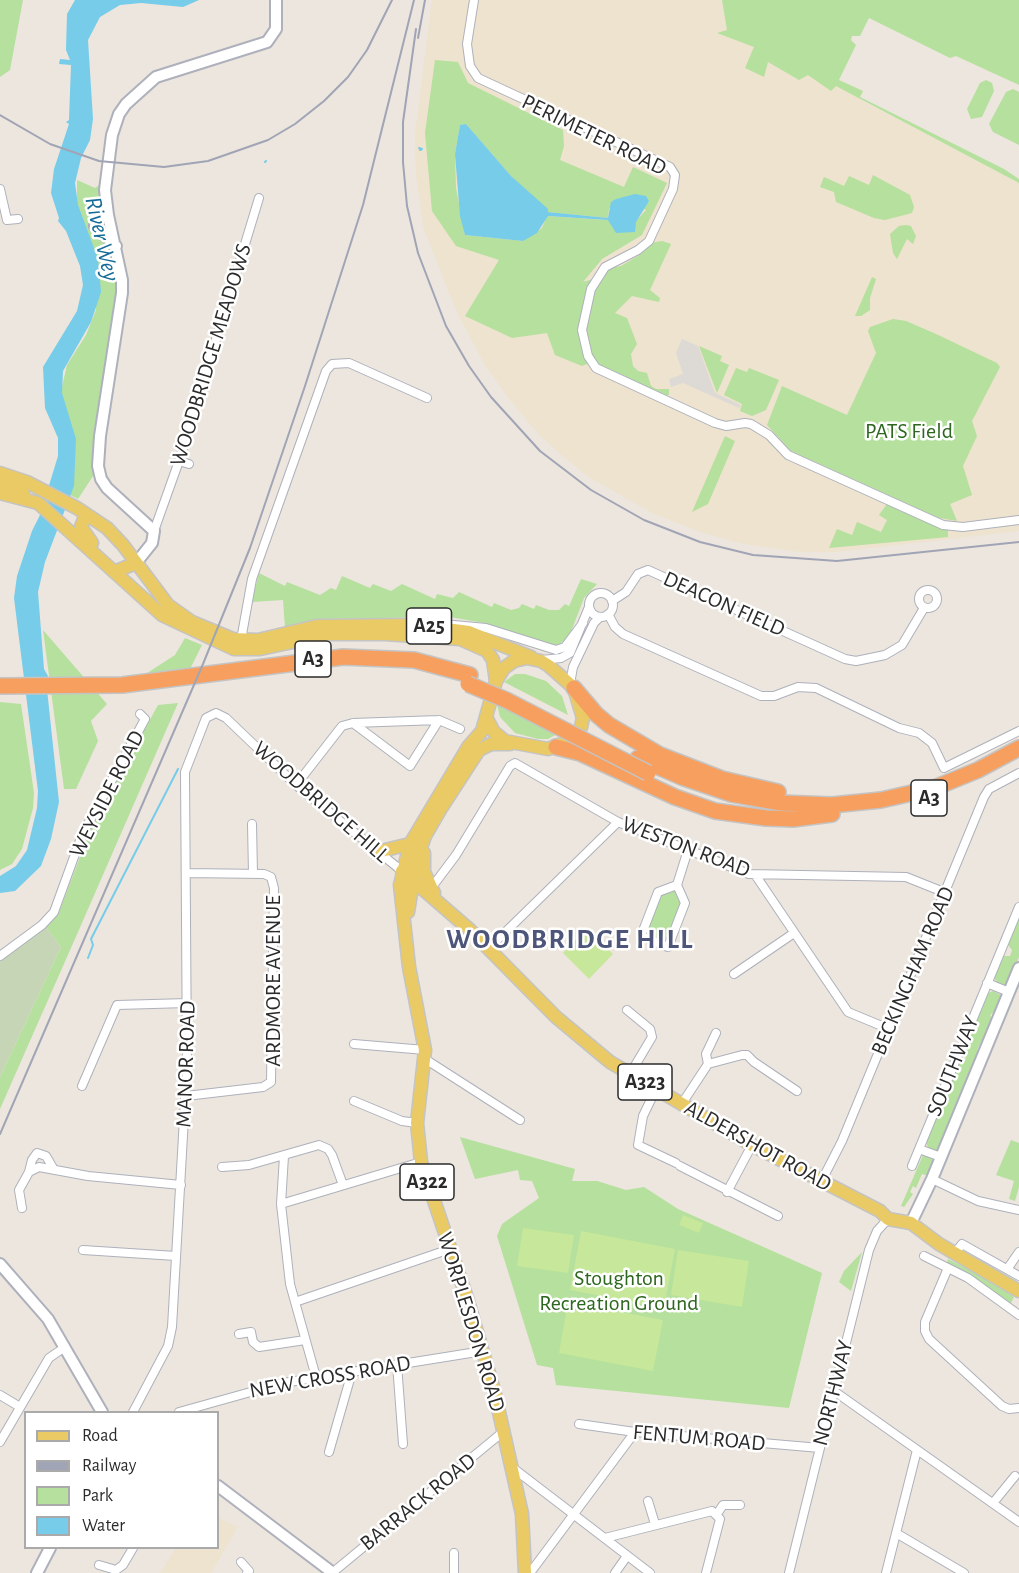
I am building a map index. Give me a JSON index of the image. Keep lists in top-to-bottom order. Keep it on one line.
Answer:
{"streets":{"highway":["A3"],"main road":["A25","A323","ALDERSHOT ROAD","A322","WORPLESDON ROAD"],"street":["PERIMETER ROAD","WOODBRIDGE MEADOWS","DEACON FIELD","WEYSIDE ROAD","WOODBRIDGE HILL","WESTON ROAD","BECKINGHAM ROAD","ARDMORE AVENUE","MANOR ROAD","SOUTHWAY","NEW CROSS ROAD","NORTHWAY","FENTUM ROAD","BARRACK ROAD"]},"crossings":[["WOODBRIDGE MEADOWS","A25"],["A25","WORPLESDON ROAD"],["WOODBRIDGE HILL","MANOR ROAD"],["WOODBRIDGE HILL","ALDERSHOT ROAD"],["WOODBRIDGE HILL","WORPLESDON ROAD"],["WESTON ROAD","BECKINGHAM ROAD"],["BECKINGHAM ROAD","ALDERSHOT ROAD"],["ARDMORE AVENUE","MANOR ROAD"],["SOUTHWAY","ALDERSHOT ROAD"],["ALDERSHOT ROAD","WORPLESDON ROAD"],["ALDERSHOT ROAD","NORTHWAY"],["WORPLESDON ROAD","NEW CROSS ROAD"],["WORPLESDON ROAD","BARRACK ROAD"],["NORTHWAY","FENTUM ROAD"]],"districts":["WOODBRIDGE HILL"],"water":["River Wey"],"parks":["PATS Field","Stoughton Recreation Ground"],"legend":["Road","Railway","Park","Water"]}
